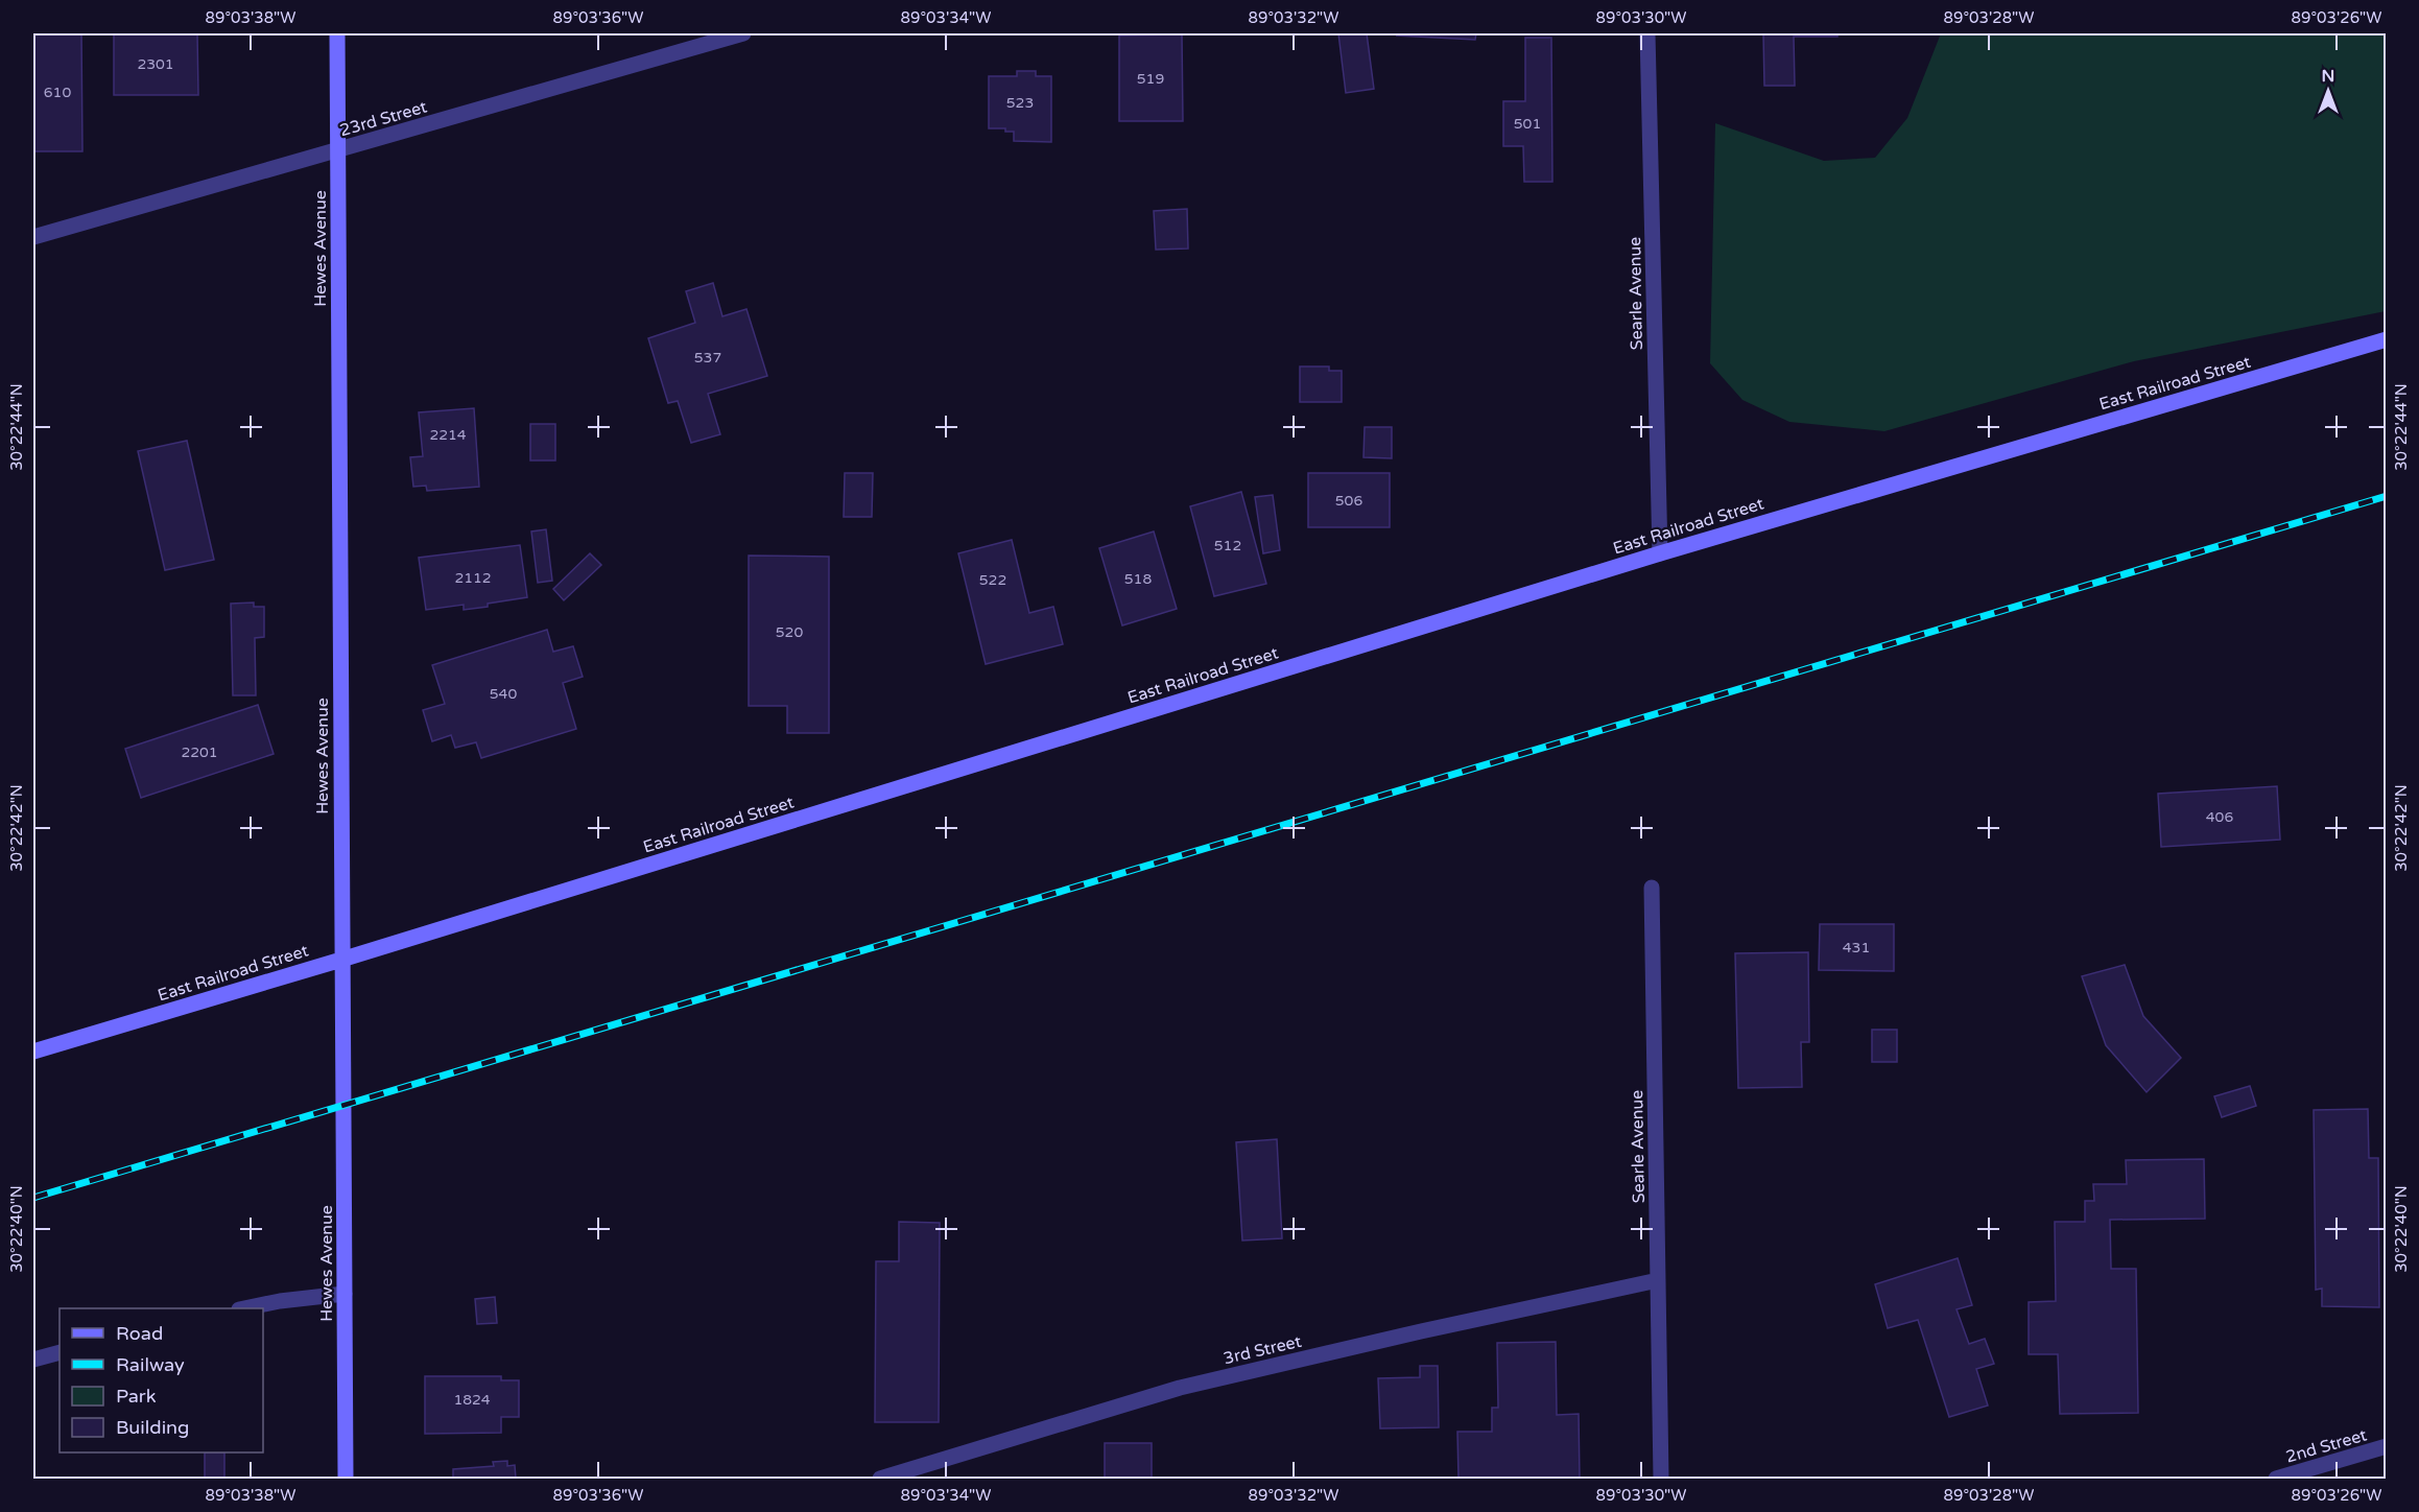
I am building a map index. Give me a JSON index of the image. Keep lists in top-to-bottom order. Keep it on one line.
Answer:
{"streets":{"street":["23rd Street","Hewes Avenue","Searle Avenue","East Railroad Street","3rd Street","2nd Street"]},"crossings":[["23rd Street","Hewes Avenue"],["Hewes Avenue","East Railroad Street"],["Searle Avenue","East Railroad Street"],["Searle Avenue","3rd Street"]],"house_numbers":["2301","519","610","523","501","537","2214","506","512","2112","518","522","520","540","2201","406","431","1824"],"legend":["Road","Railway","Park","Building"],"north":"top","coordinates":["89°03'38\"W","89°03'36\"W","89°03'34\"W","89°03'32\"W","89°03'30\"W","89°03'28\"W","89°03'26\"W","30°22'44\"N","30°22'42\"N","30°22'40\"N"]}
